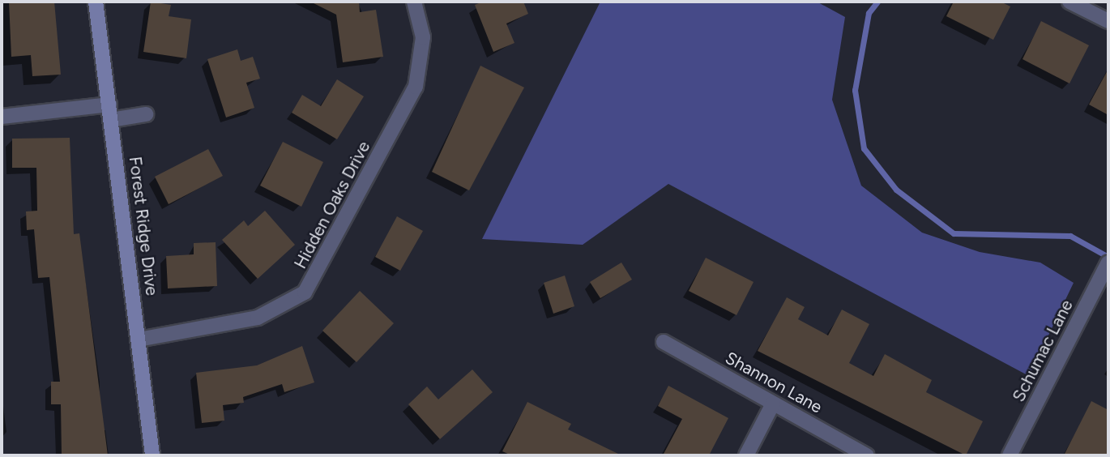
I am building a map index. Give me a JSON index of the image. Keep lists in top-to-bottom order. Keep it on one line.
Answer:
{"streets":{"main road":["Forest Ridge Drive"],"street":["Hidden Oaks Drive","Schumac Lane","Shannon Lane"]},"crossings":[["Hidden Oaks Drive","Forest Ridge Drive"]]}
